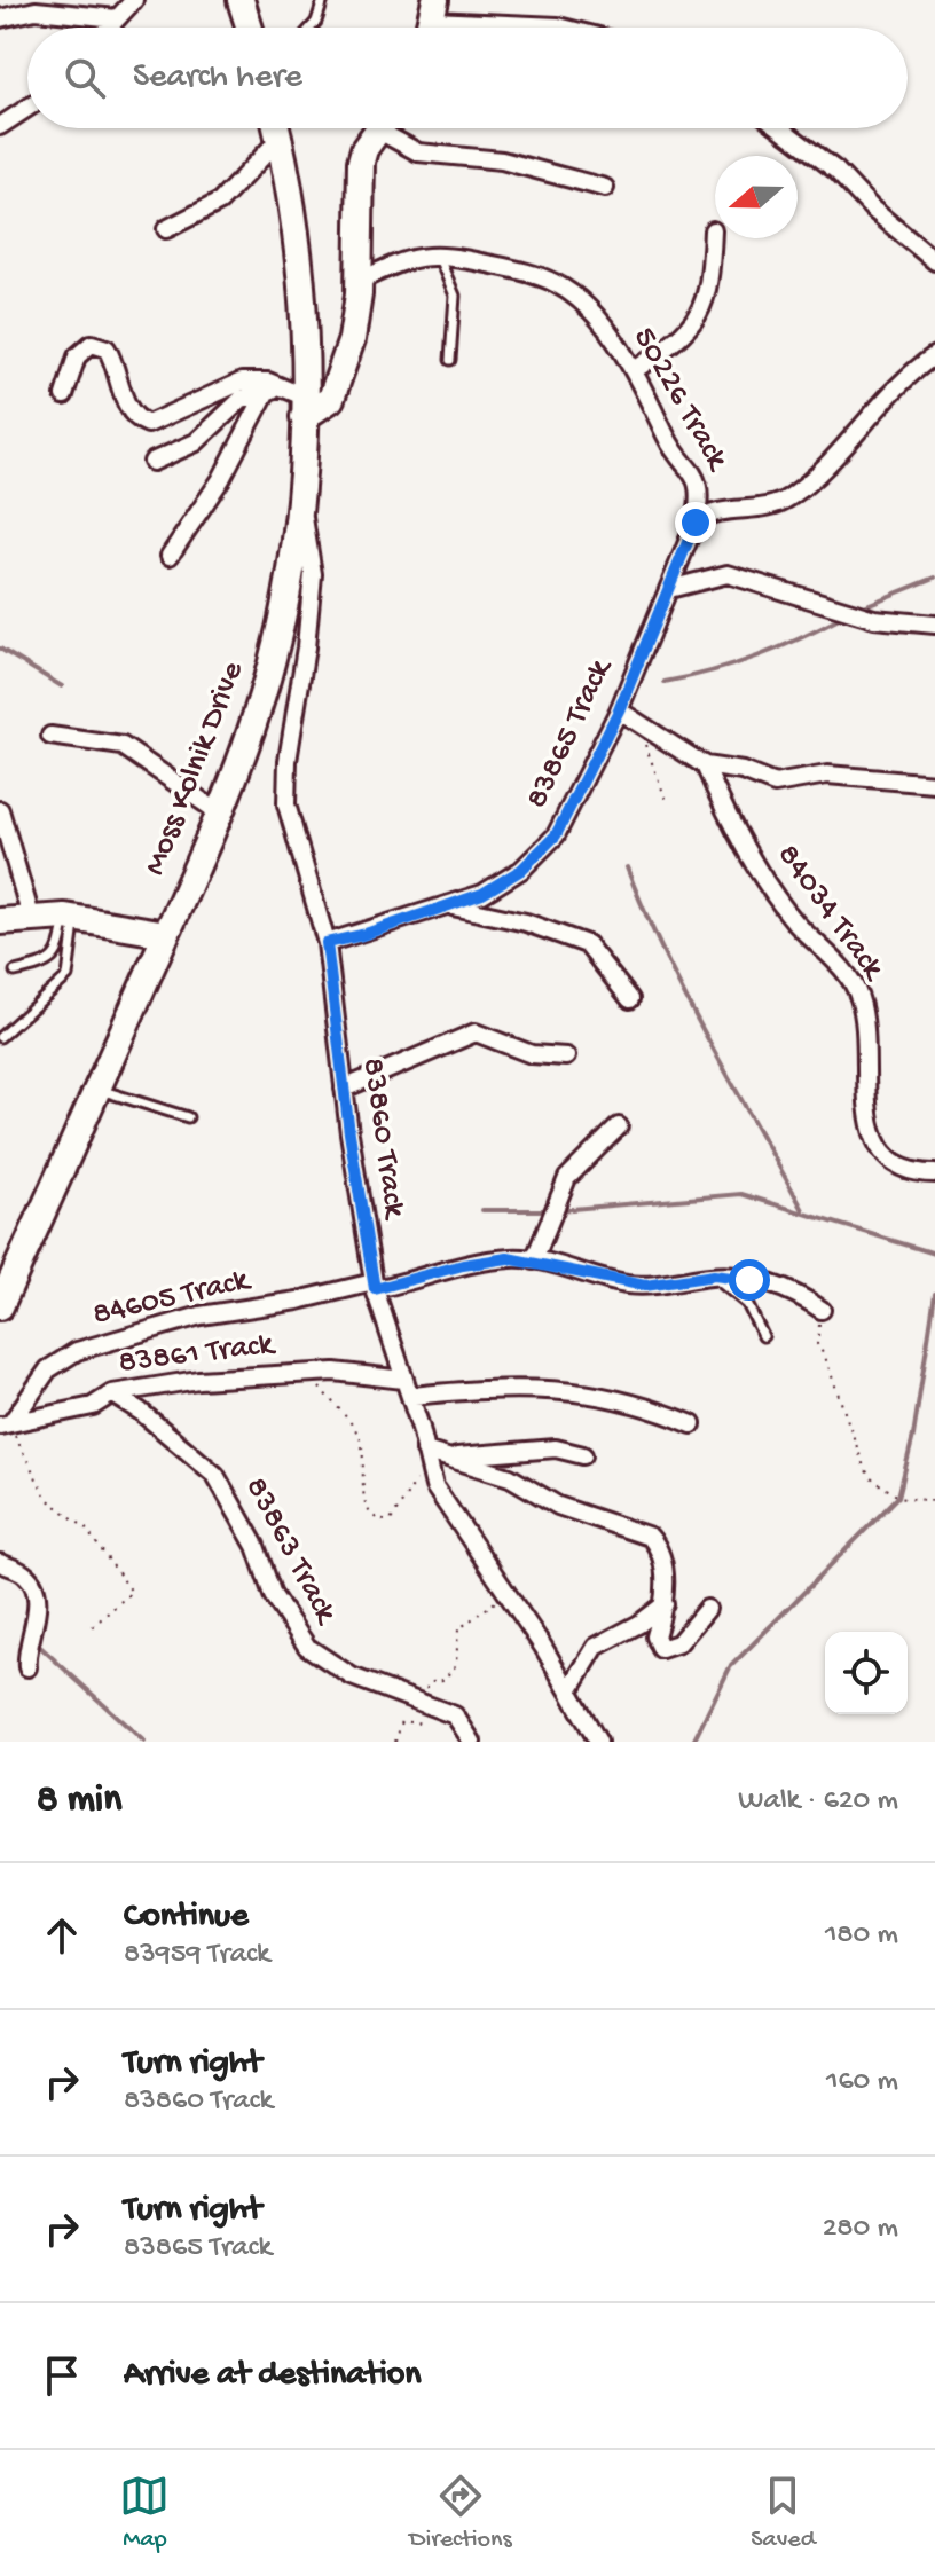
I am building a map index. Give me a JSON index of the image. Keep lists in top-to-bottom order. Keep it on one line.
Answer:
{"streets":{"main road":["Moss Kolnik Drive"],"street":["50226 Track","83865 Track","84034 Track","83860 Track","84605 Track","83861 Track","83863 Track"]},"crossings":[["50226 Track","83865 Track"],["83865 Track","83860 Track"],["Moss Kolnik Drive","83860 Track"],["83860 Track","84605 Track"],["83860 Track","83861 Track"],["84605 Track","83861 Track"],["83861 Track","83863 Track"]],"north":"left","page":{"search":"Search here","heading":["8 min","Walk · 620 m"],"list":[["Continue","83959 Track","180 m"],["Turn right","83860 Track","160 m"],["Turn right","83865 Track","280 m"],"Arrive at destination"],"nav":["Map","Directions","Saved"]}}
